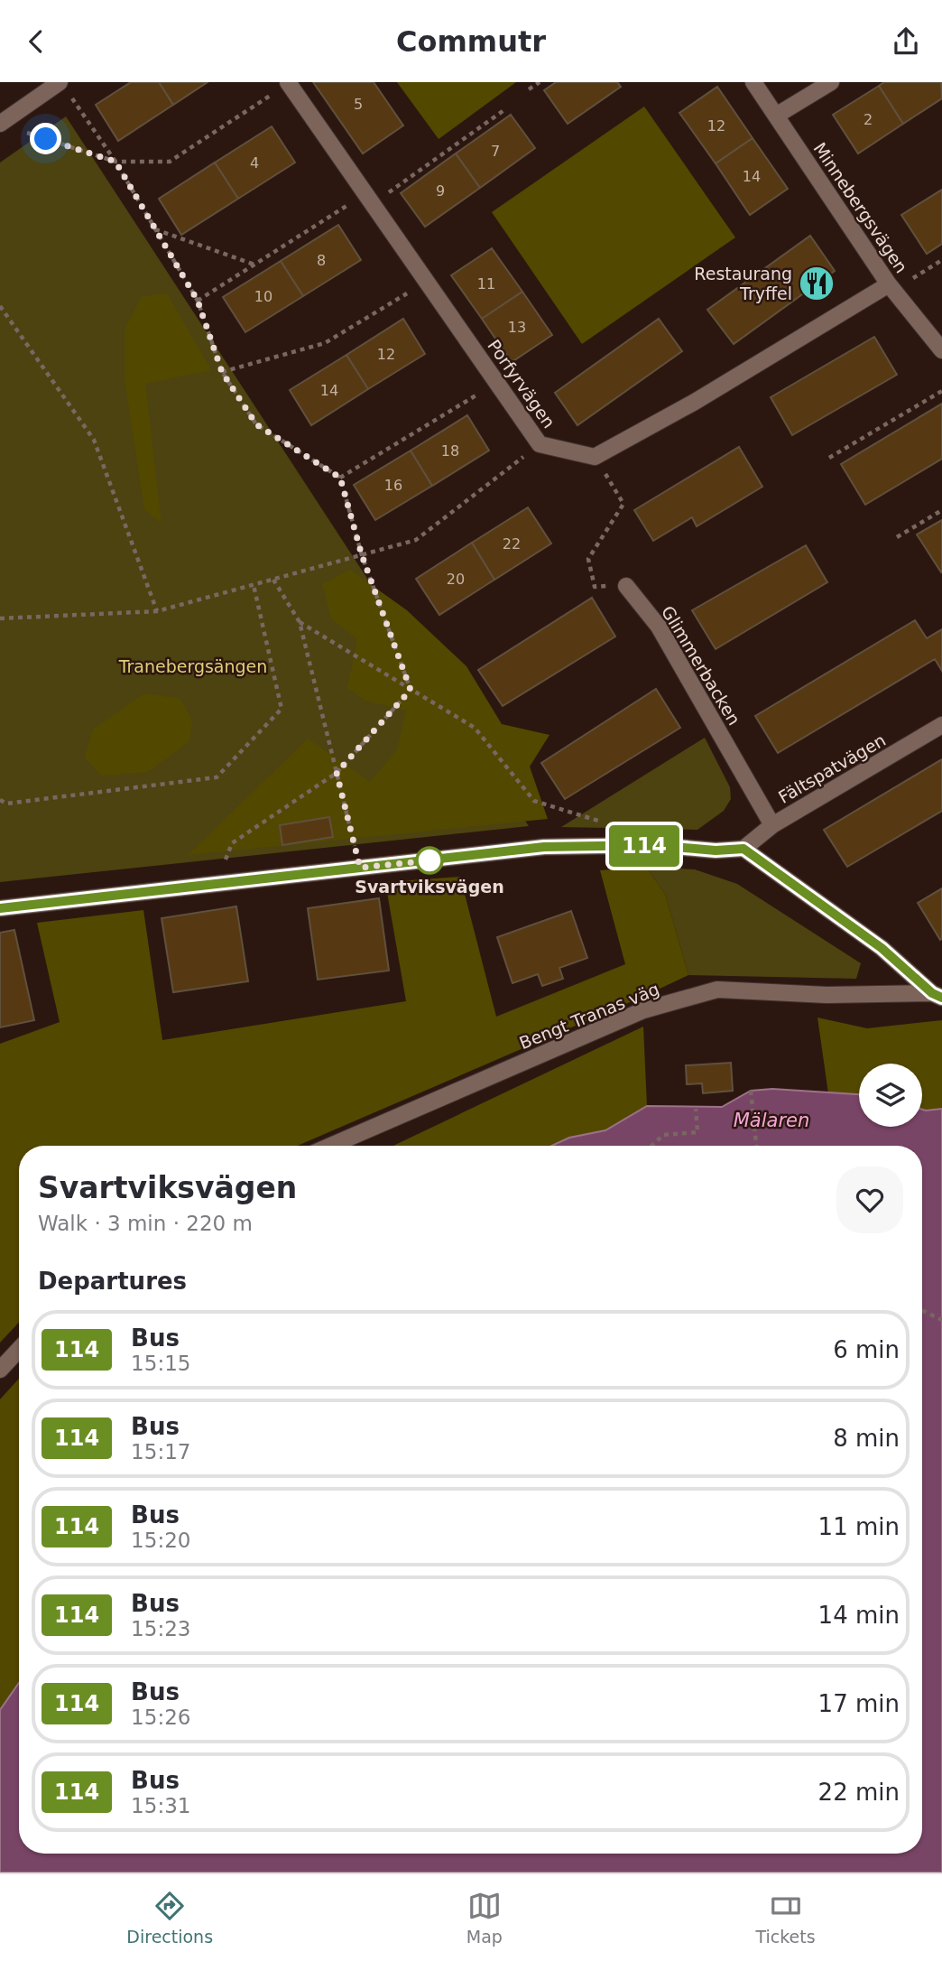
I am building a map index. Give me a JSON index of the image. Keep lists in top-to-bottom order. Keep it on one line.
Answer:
{"streets":{"street":["Minnebergsvägen","Porfyrvägen","Glimmerbacken","Fältspatvägen","Bengt Tranas väg"]},"crossings":[["Glimmerbacken","Fältspatvägen"]],"water":["Mälaren"],"parks":["Tranebergsängen"],"places":{"restaurant":["Restaurang Tryffel"],"other":["Svartviksvägen"]},"lines":["bus line 114"],"house_numbers":["5","2","12","7","4","14","9","8","11","10","13","12","14","18","16","22","20"],"page":{"header":"Commutr","on_map":"114","heading":[["Svartviksvägen","Walk · 3 min · 220 m"],"Departures"],"list":[{"mark":"114","name":"Bus","note":"15:15","value":"6 min"},{"mark":"114","name":"Bus","note":"15:17","value":"8 min"},{"mark":"114","name":"Bus","note":"15:20","value":"11 min"},{"mark":"114","name":"Bus","note":"15:23","value":"14 min"},{"mark":"114","name":"Bus","note":"15:26","value":"17 min"},{"mark":"114","name":"Bus","note":"15:31","value":"22 min"}],"tabs":["Directions","Map","Tickets"]}}
